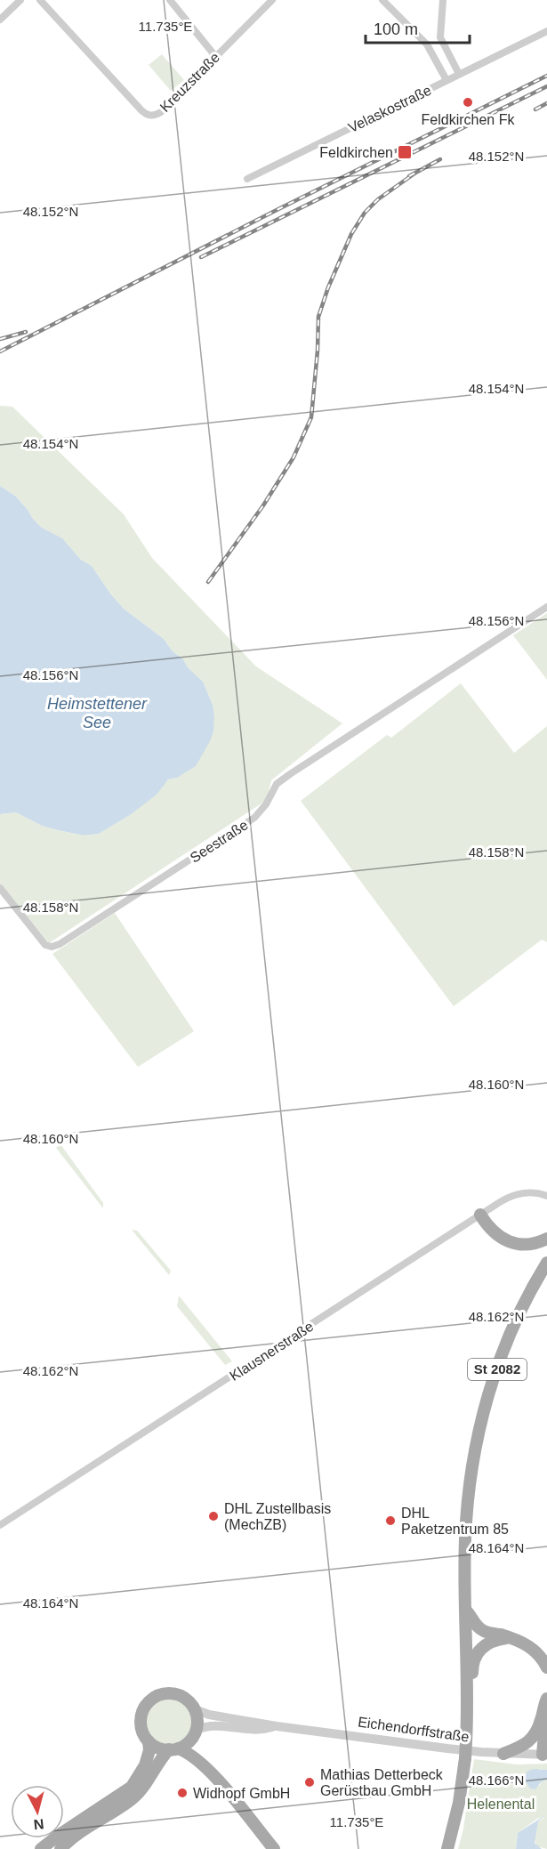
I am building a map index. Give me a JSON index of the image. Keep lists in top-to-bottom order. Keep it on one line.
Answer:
{"streets":{"main road":["St 2082"],"street":["Kreuzstraße","Velaskostraße","Seestraße","Klausnerstraße","Eichendorffstraße"]},"water":["Heimstettener See"],"parks":["Helenental"],"places":{"other":["Feldkirchen Fk","DHL Zustellbasis (MechZB)","DHL Paketzentrum 85","Mathias Detterbeck Gerüstbau GmbH","Widhopf GmbH"],"transit":["Feldkirchen"]},"scale_bar":"100 m","north":"bottom","coordinates":["11.735°E","48.152°N","48.154°N","48.156°N","48.158°N","48.160°N","48.162°N","48.164°N","48.166°N"]}
